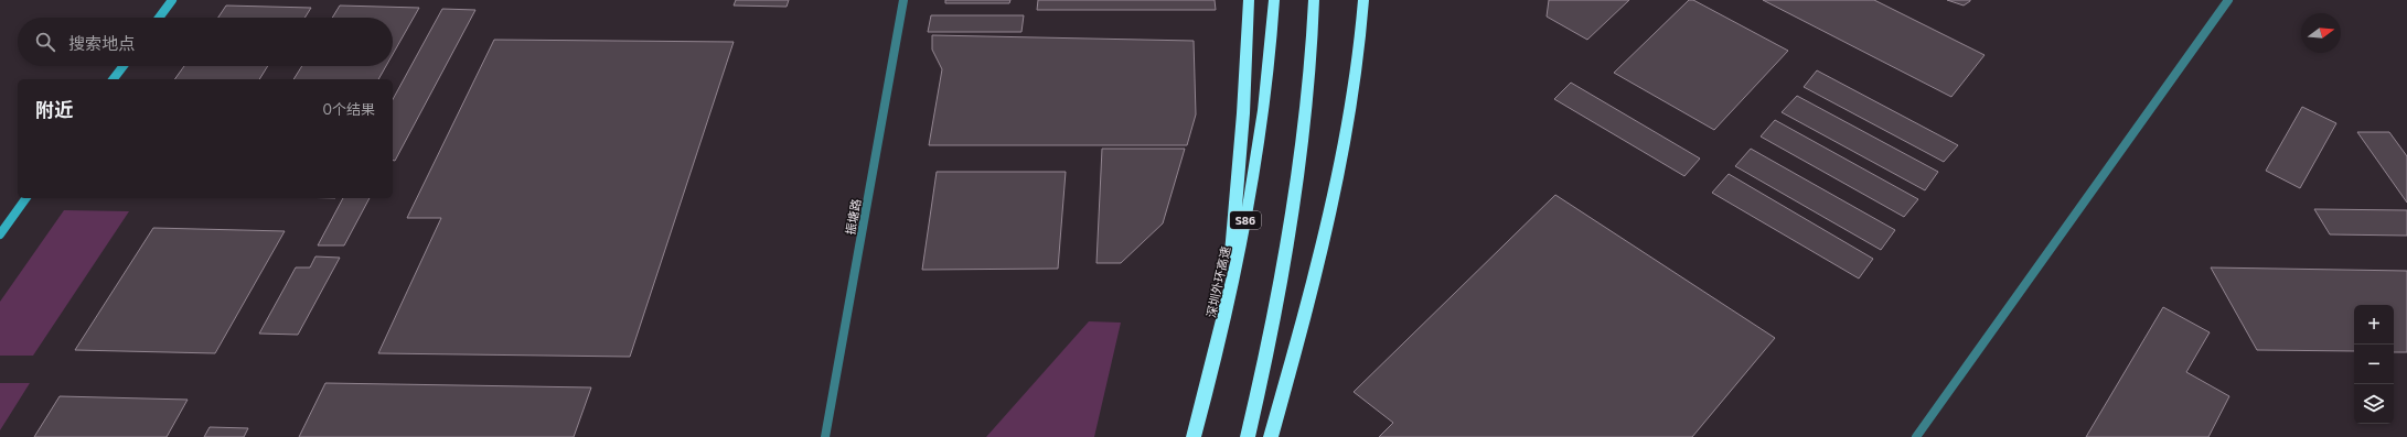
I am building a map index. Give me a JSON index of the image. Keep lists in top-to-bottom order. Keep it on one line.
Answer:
{"streets":{"highway":["S86","深圳外环高速"],"street":["振塘路"]},"north":"right","page":{"search":"搜索地点","heading":["附近","0个结果"],"map_buttons":["+","−"]}}
